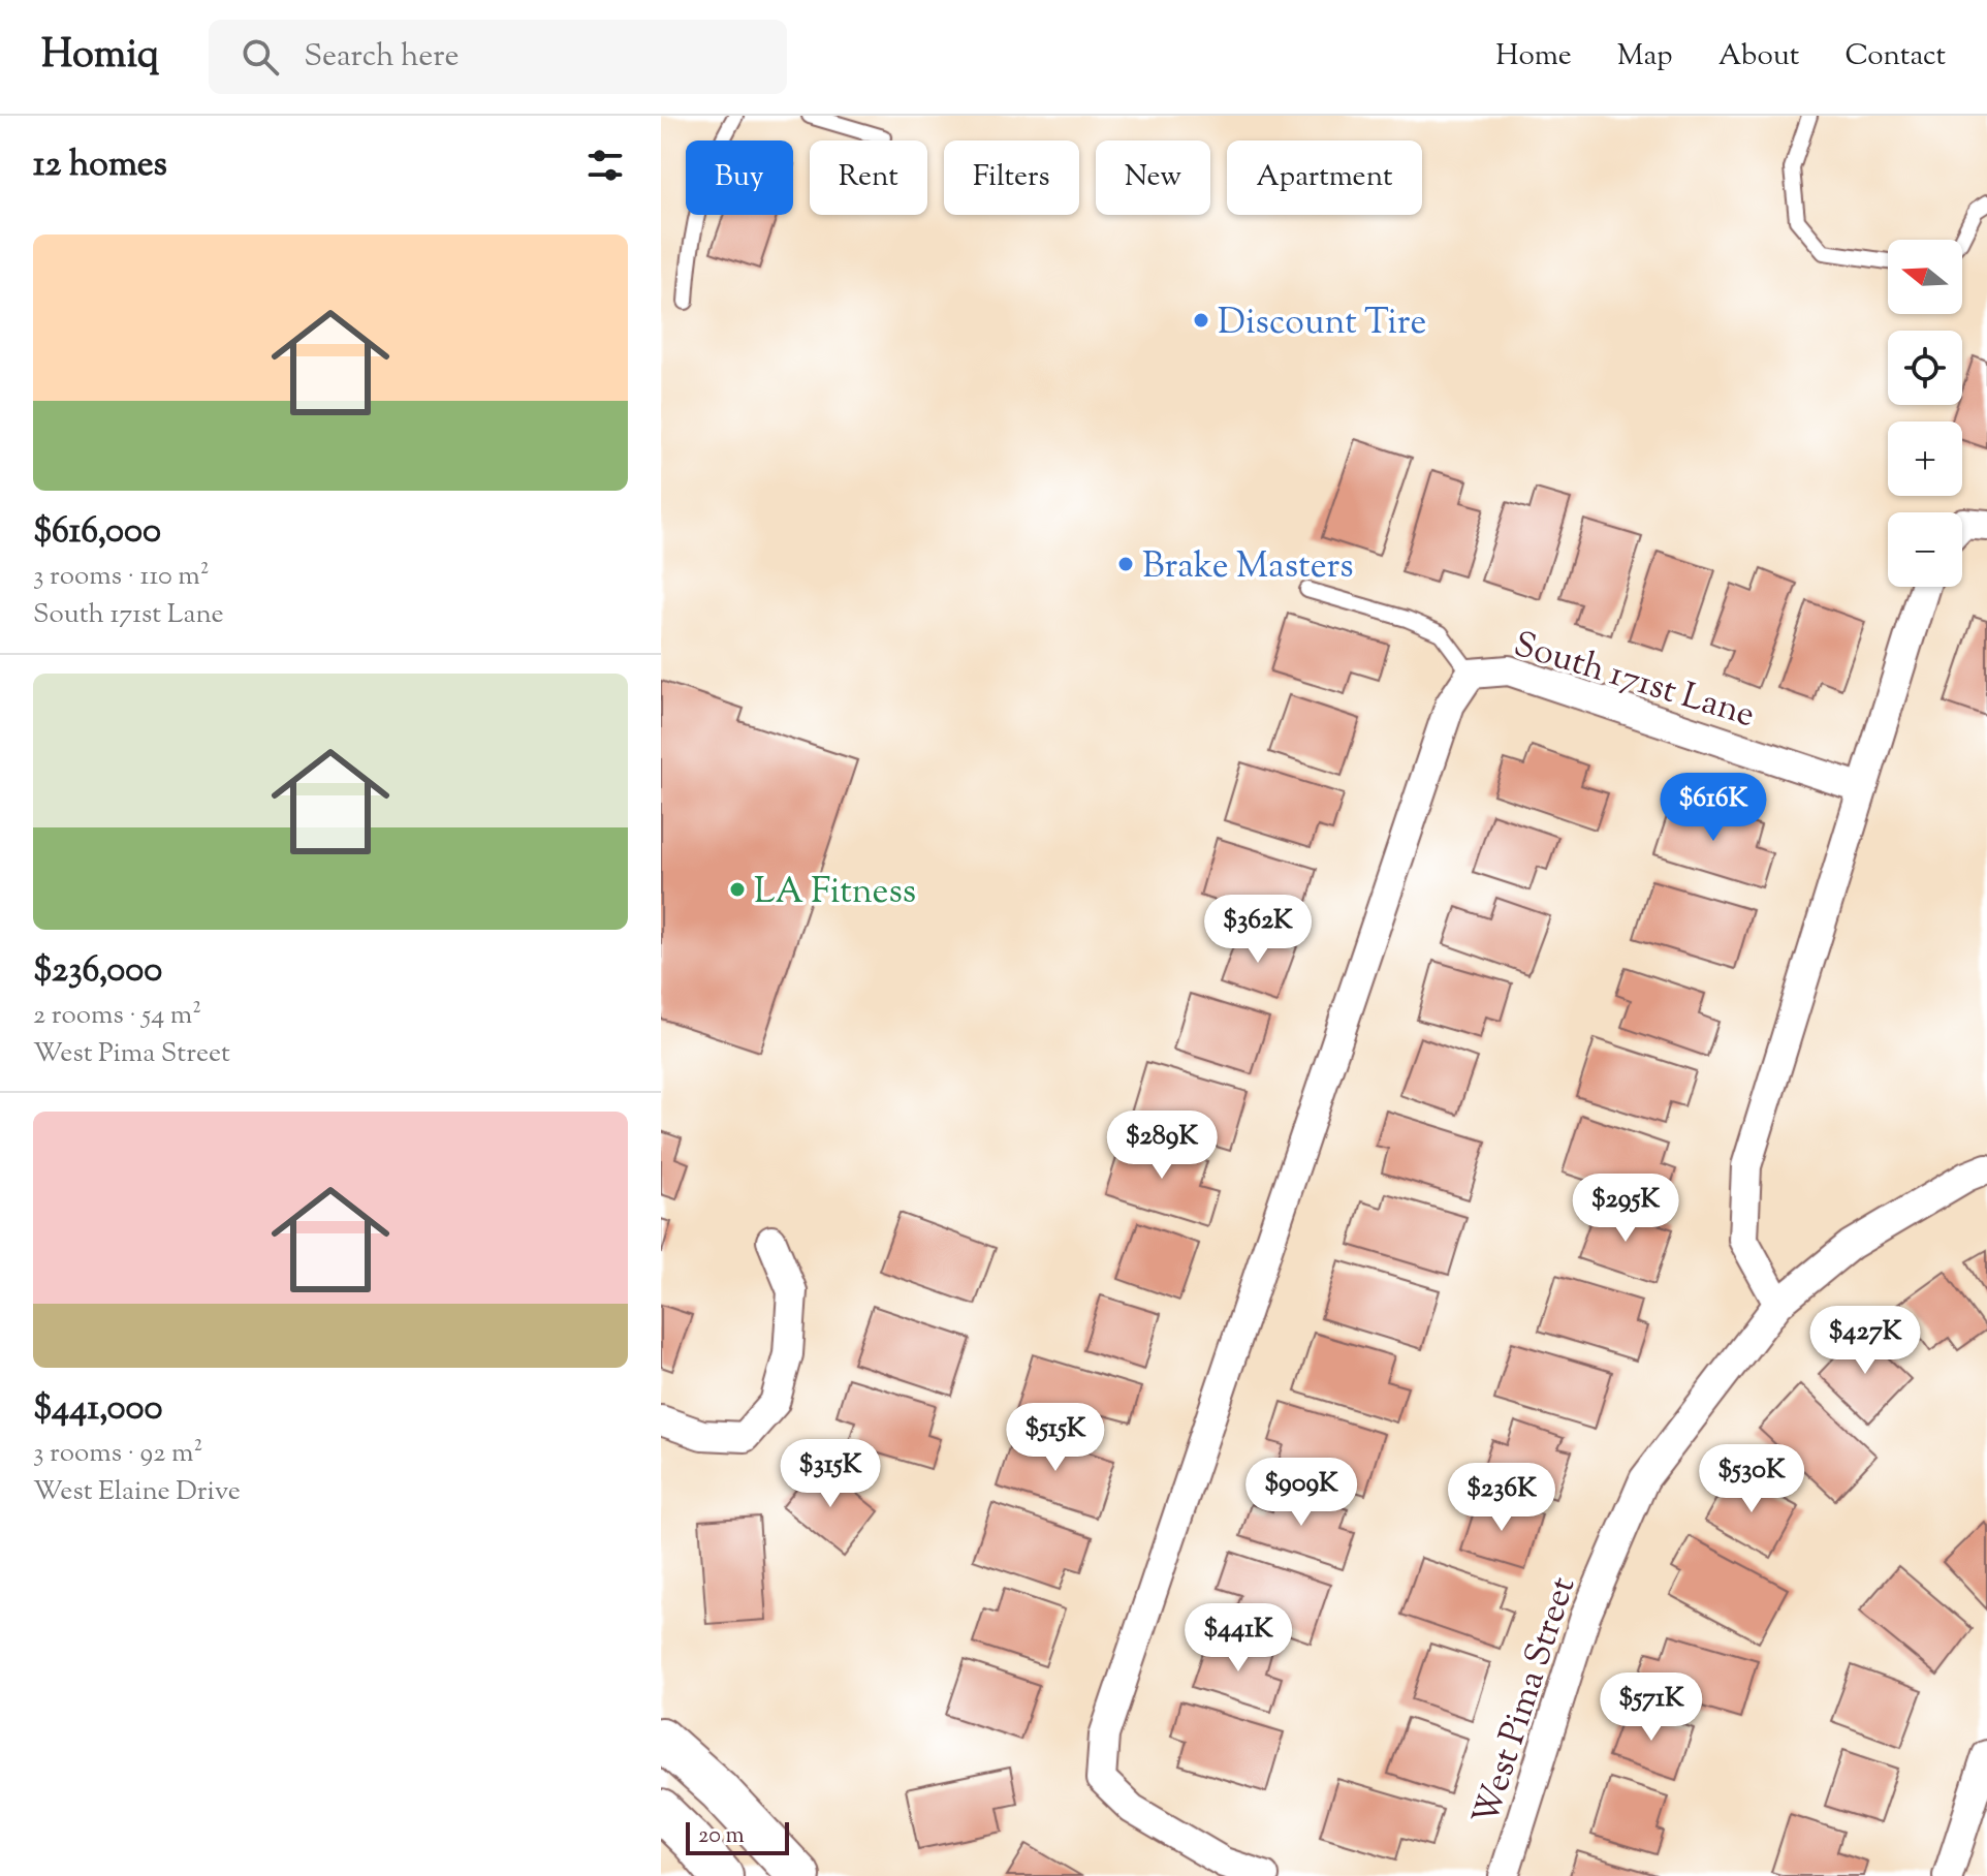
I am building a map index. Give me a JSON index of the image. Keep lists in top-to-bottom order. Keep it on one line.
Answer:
{"streets":{"street":["South 171st Lane","West Pima Street"]},"places":["Discount Tire","Brake Masters","LA Fitness"],"scale_bar":"20 m","north":"left","page":{"header":"Homiq","search":"Search here","nav":["Home","Map","About","Contact"],"heading":"12 homes","chip":["Buy","Rent","Filters","New","Apartment"],"list":[{"name":"$616,000","note":"3 rooms · 110 m² · South 171st Lane"},{"name":"$236,000","note":"2 rooms · 54 m² · West Pima Street"},{"name":"$441,000","note":"3 rooms · 92 m² · West Elaine Drive"}],"map_buttons":["+","−"],"price":["$616K","$362K","$289K","$295K","$427K","$515K","$315K","$530K","$909K","$236K","$441K","$571K"],"scale":"20 m"}}
